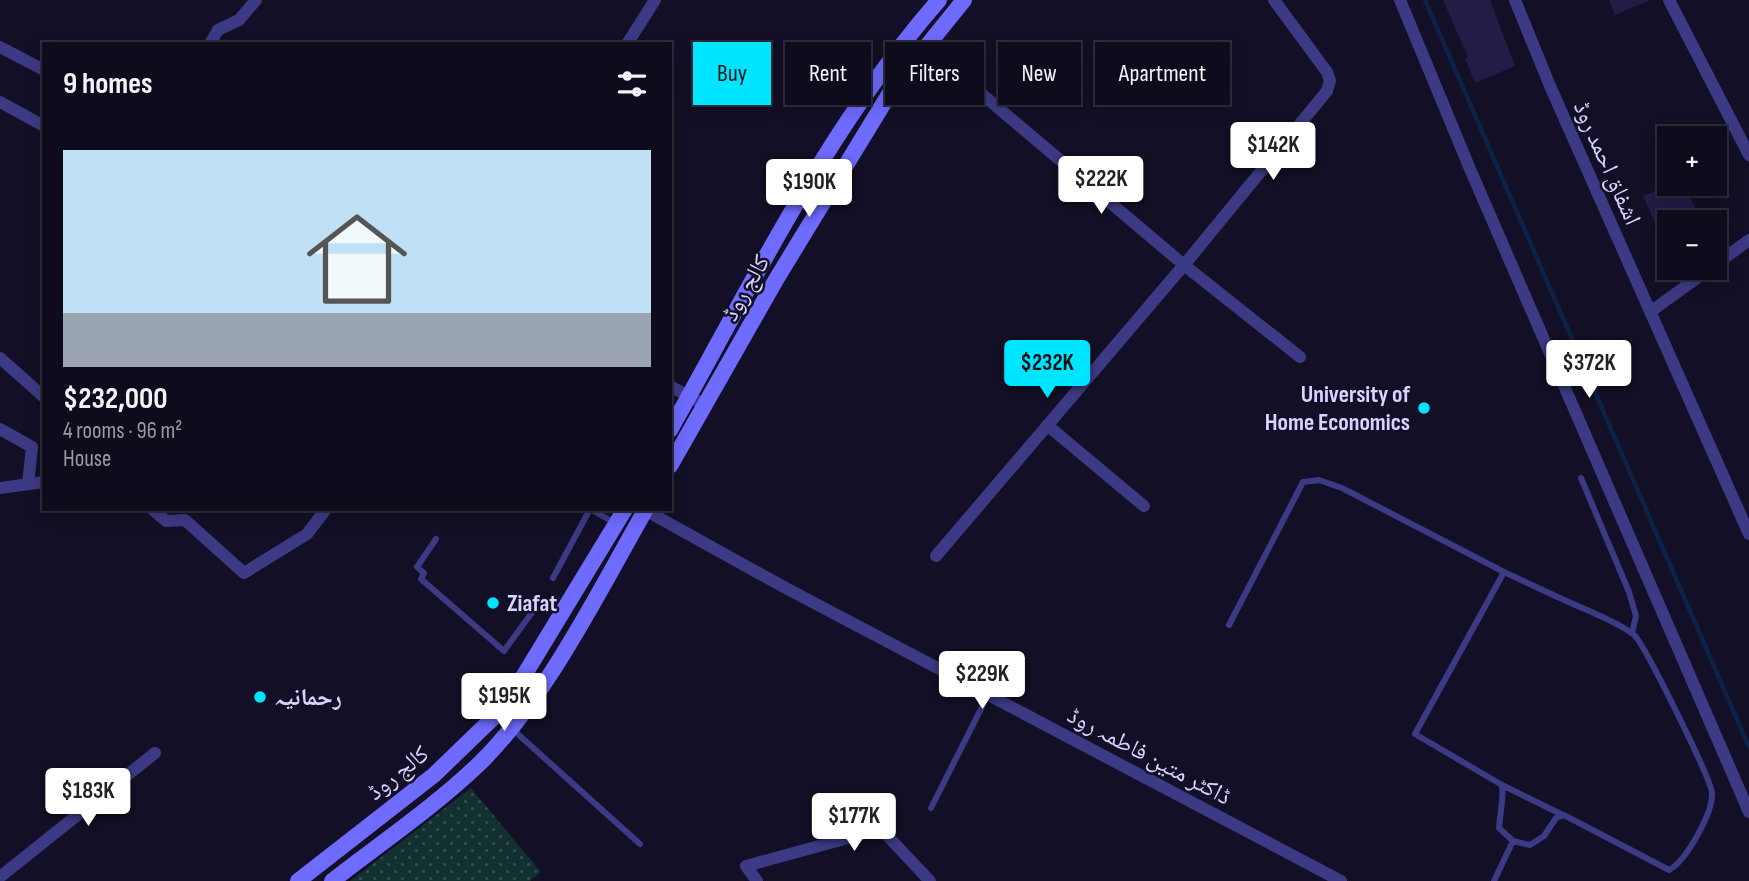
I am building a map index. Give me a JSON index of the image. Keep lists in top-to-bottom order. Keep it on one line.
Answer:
{"streets":{"main road":["کالج روڈ"],"street":["اشفاق احمد روڈ","ڈاکٹر متین فاطمہ روڈ"]},"places":["University of Home Economics","Ziafat","رحمانیہ"],"page":{"chip":["Buy","Rent","Filters","New","Apartment"],"heading":"9 homes","price":["$142K","$222K","$190K","$232K","$372K","$229K","$195K","$183K","$177K"],"map_buttons":["+","−"],"list":[{"name":"$232,000","note":"4 rooms · 96 m² · House"}]}}
